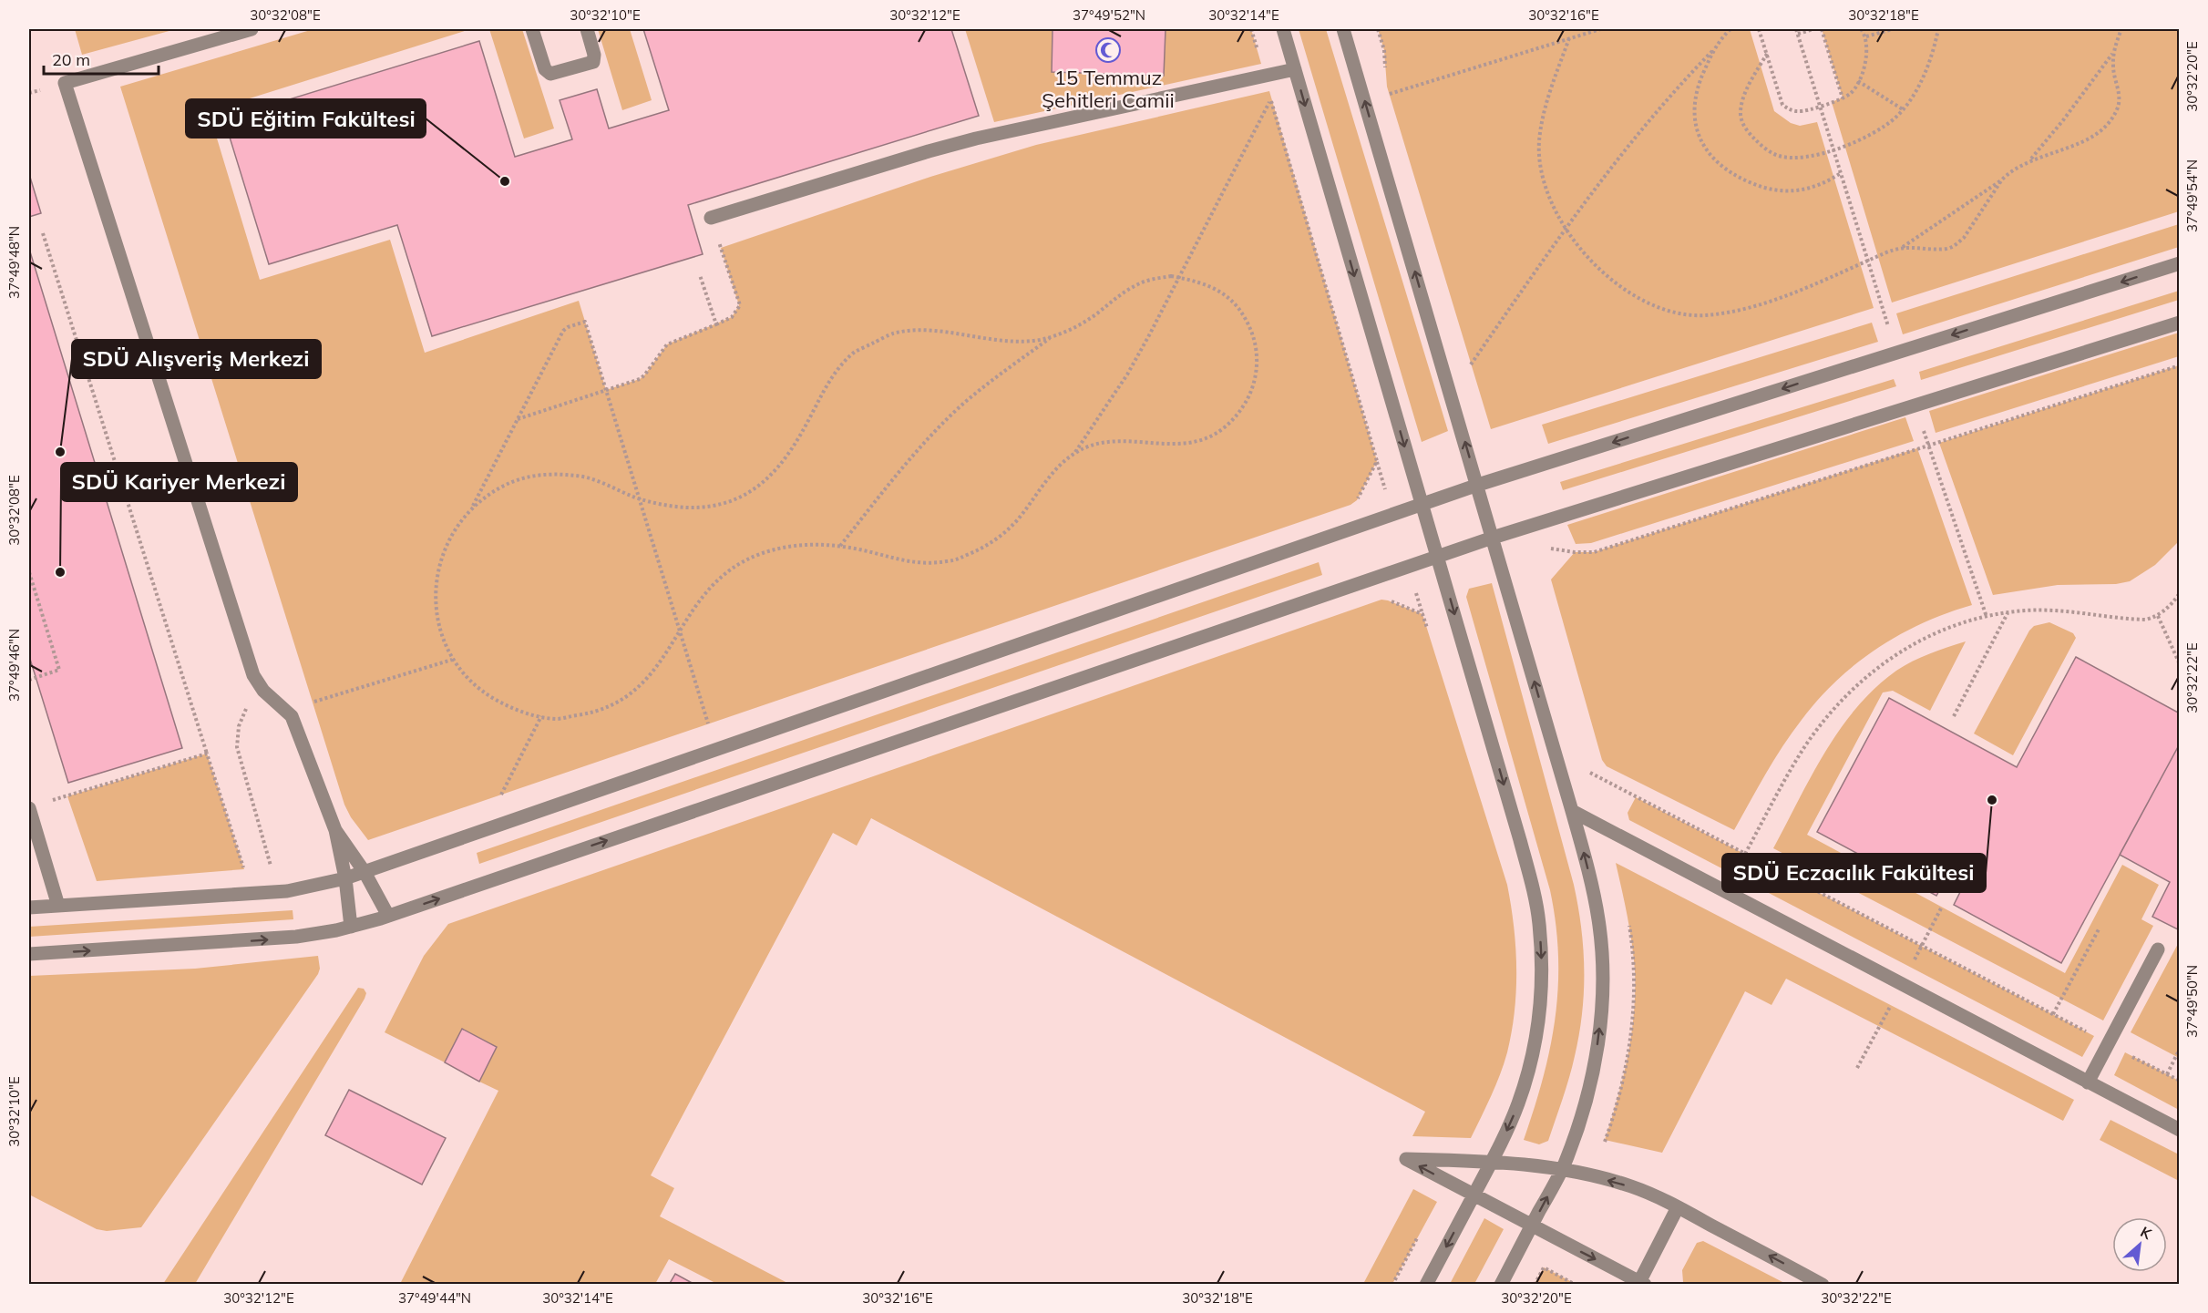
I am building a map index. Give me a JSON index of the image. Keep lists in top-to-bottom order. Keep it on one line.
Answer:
{"places":{"mosque":["15 Temmuz Şehitleri Camii"],"other":["SDÜ Eğitim Fakültesi","SDÜ Alışveriş Merkezi","SDÜ Kariyer Merkezi","SDÜ Eczacılık Fakültesi"]},"scale_bar":"20 m","north":"top right","coordinates":["30°32'08\"E","30°32'10\"E","30°32'12\"E","37°49'52\"N","30°32'14\"E","30°32'16\"E","30°32'18\"E","30°32'20\"E","37°49'54\"N","37°49'48\"N","37°49'46\"N","30°32'22\"E","37°49'50\"N","37°49'44\"N"]}
